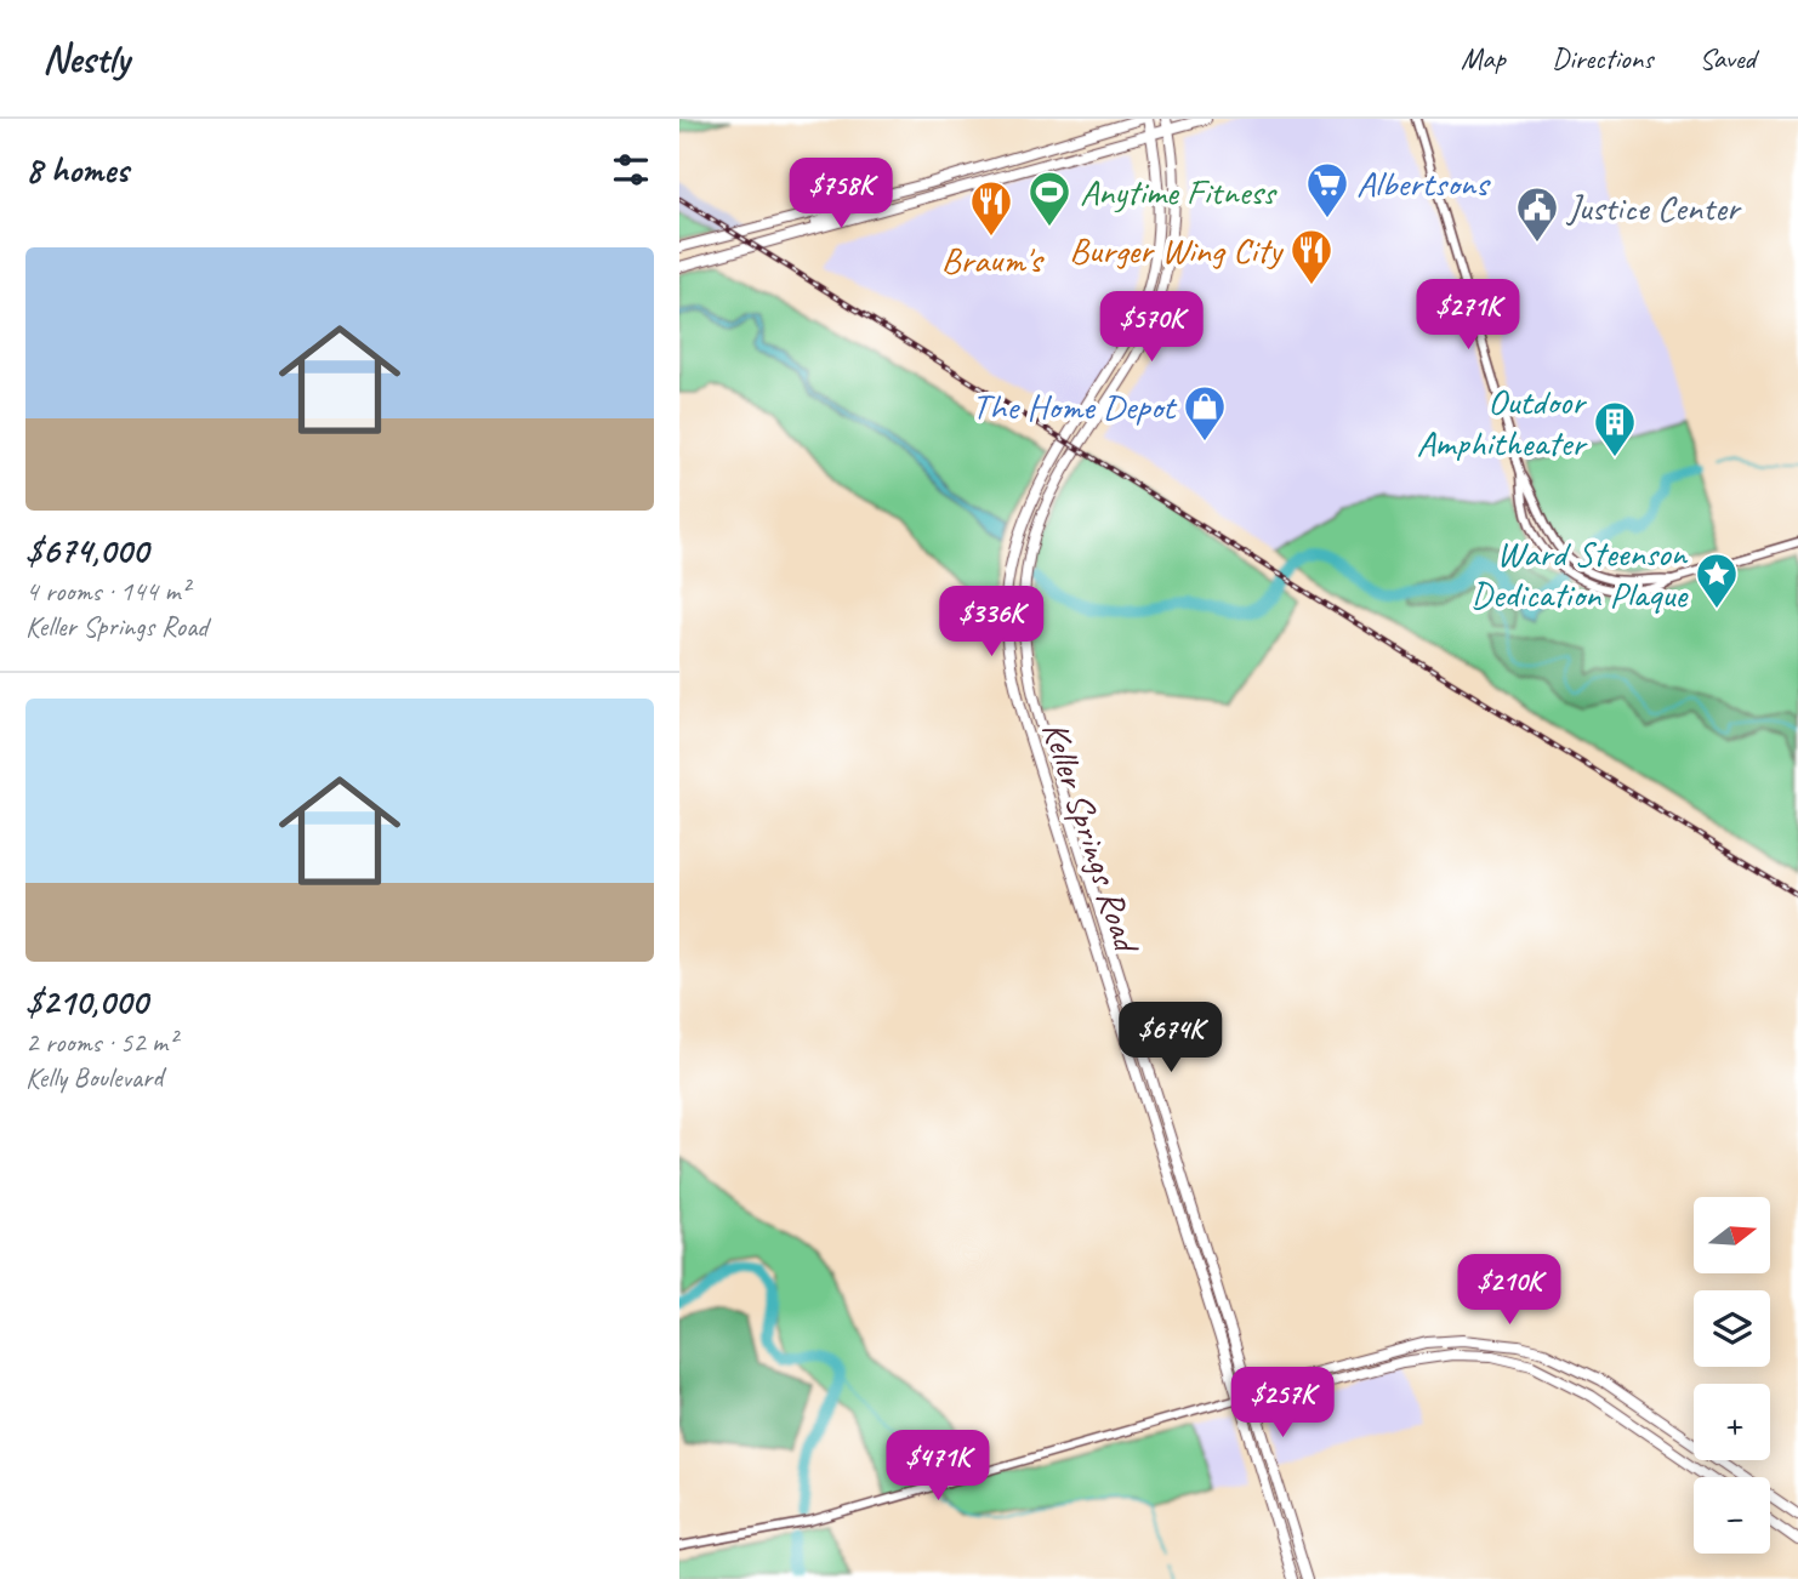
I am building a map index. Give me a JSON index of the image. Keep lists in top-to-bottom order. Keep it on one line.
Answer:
{"streets":{"main road":["Keller Springs Road"]},"places":{"supermarket":["Albertsons"],"sports":["Anytime Fitness"],"restaurant":["Braum's","Burger Wing City"],"public building":["Justice Center"],"shop":["The Home Depot"],"building":["Outdoor Amphitheater"],"place":["Ward Steenson Dedication Plaque"]},"north":"right","page":{"header":"Nestly","nav":["Map","Directions","Saved"],"heading":"8 homes","price":["$758K","$271K","$570K","$336K","$674K","$210K","$257K","$471K"],"list":[{"name":"$674,000","note":"4 rooms · 144 m² · Keller Springs Road"},{"name":"$210,000","note":"2 rooms · 52 m² · Kelly Boulevard"}],"map_buttons":["+","−"]}}
